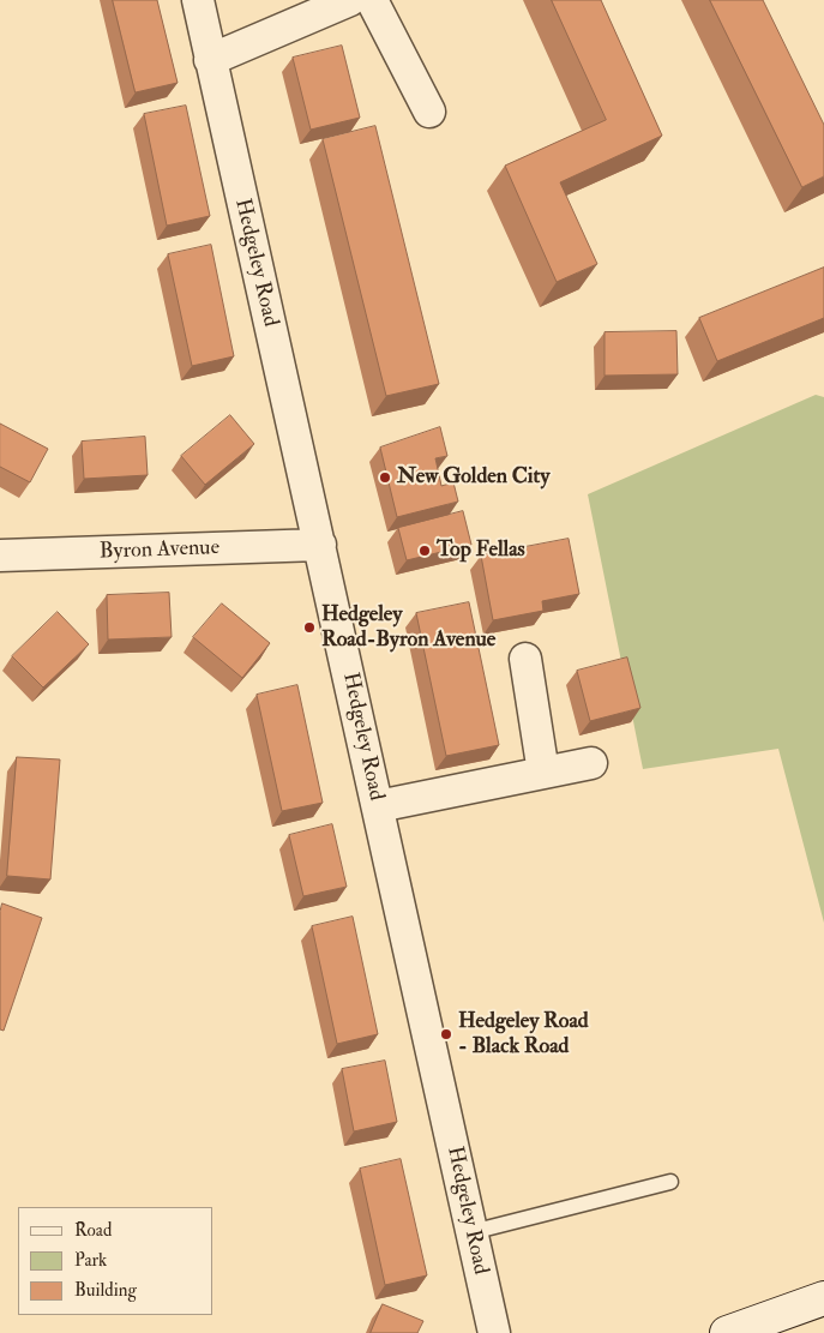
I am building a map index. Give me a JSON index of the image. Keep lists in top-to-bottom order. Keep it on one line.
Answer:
{"streets":{"street":["Hedgeley Road","Byron Avenue"]},"crossings":[["Hedgeley Road","Byron Avenue"]],"places":["New Golden City","Top Fellas","Hedgeley Road-Byron Avenue","Hedgeley Road - Black Road"],"legend":["Road","Park","Building"]}
